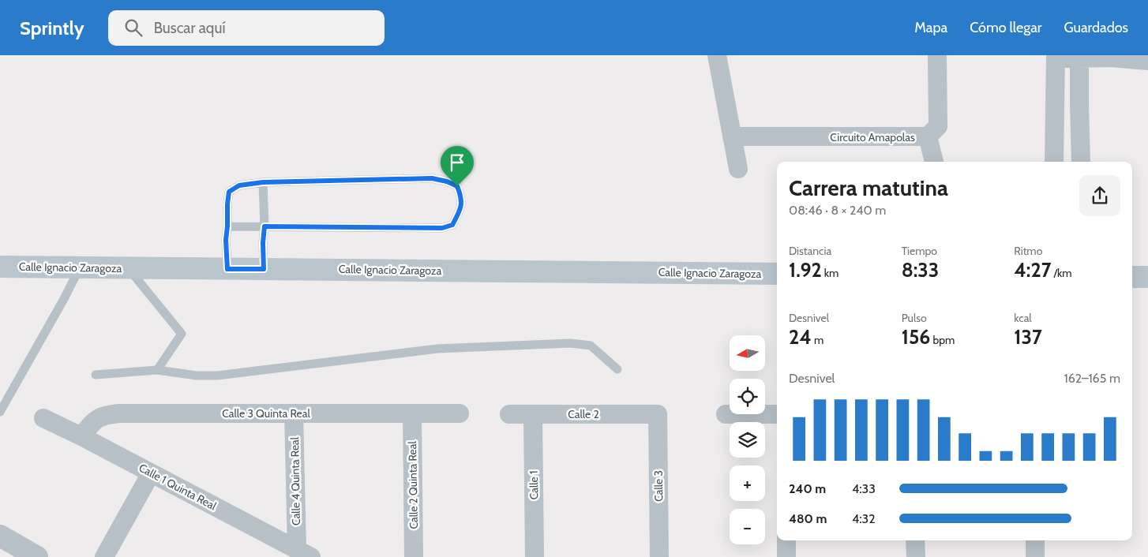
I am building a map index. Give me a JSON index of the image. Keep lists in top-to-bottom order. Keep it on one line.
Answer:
{"streets":{"main road":["Calle Ignacio Zaragoza"],"street":["Circuito Amapolas","Calle 3 Quinta Real","Calle 2","Calle 4 Quinta Real","Calle 2 Quinta Real","Calle 1","Calle 3","Calle 1 Quinta Real"]},"crossings":[["Calle 3 Quinta Real","Calle 4 Quinta Real"],["Calle 3 Quinta Real","Calle 2 Quinta Real"],["Calle 3 Quinta Real","Calle 1 Quinta Real"],["Calle 2","Calle 1"],["Calle 2","Calle 3"],["Calle 4 Quinta Real","Calle 1 Quinta Real"]],"north":"left","page":{"header":"Sprintly","search":"Buscar aquí","nav":["Mapa","Cómo llegar","Guardados"],"heading":["Carrera matutina","08:46 · 8 × 240 m"],"stats":[["Distancia","1.92 km"],["Tiempo","8:33"],["Ritmo","4:27 /km"],["Desnivel","24 m"],["Pulso","156 bpm"],["kcal","137"]],"map_buttons":["+","−"],"chart":["Desnivel","162–165 m"],"list":[{"name":"240 m","note":"4:33"},{"name":"480 m","note":"4:32"}]}}
